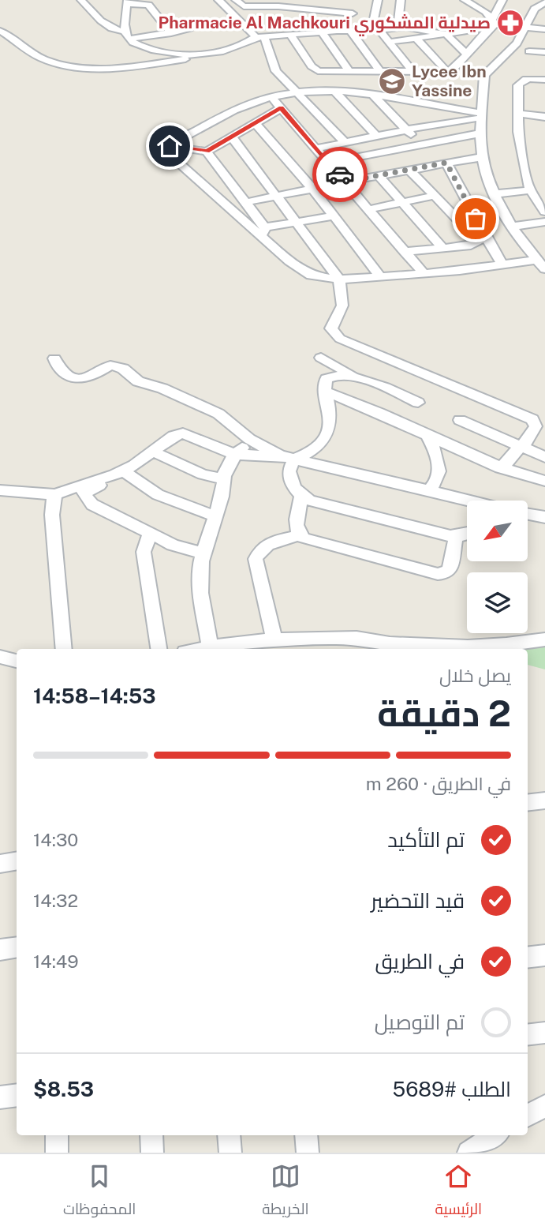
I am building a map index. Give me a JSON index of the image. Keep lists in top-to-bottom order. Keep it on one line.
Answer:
{"places":{"pharmacy":["Pharmacie Al Machkouri صيدلية المشكوري"],"school or university":["Lycee Ibn Yassine"]},"north":"bottom left","page":{"heading":["2 دقيقة","يصل خلال","14:53–14:58"],"panel":["الطلب #5689","$8.53"],"bar":"في الطريق · 260 m","list":[["تم التأكيد","14:30"],["قيد التحضير","14:32"],["في الطريق","14:49"],"تم التوصيل"],"tabs":["الرئيسية","الخريطة","المحفوظات"]}}
